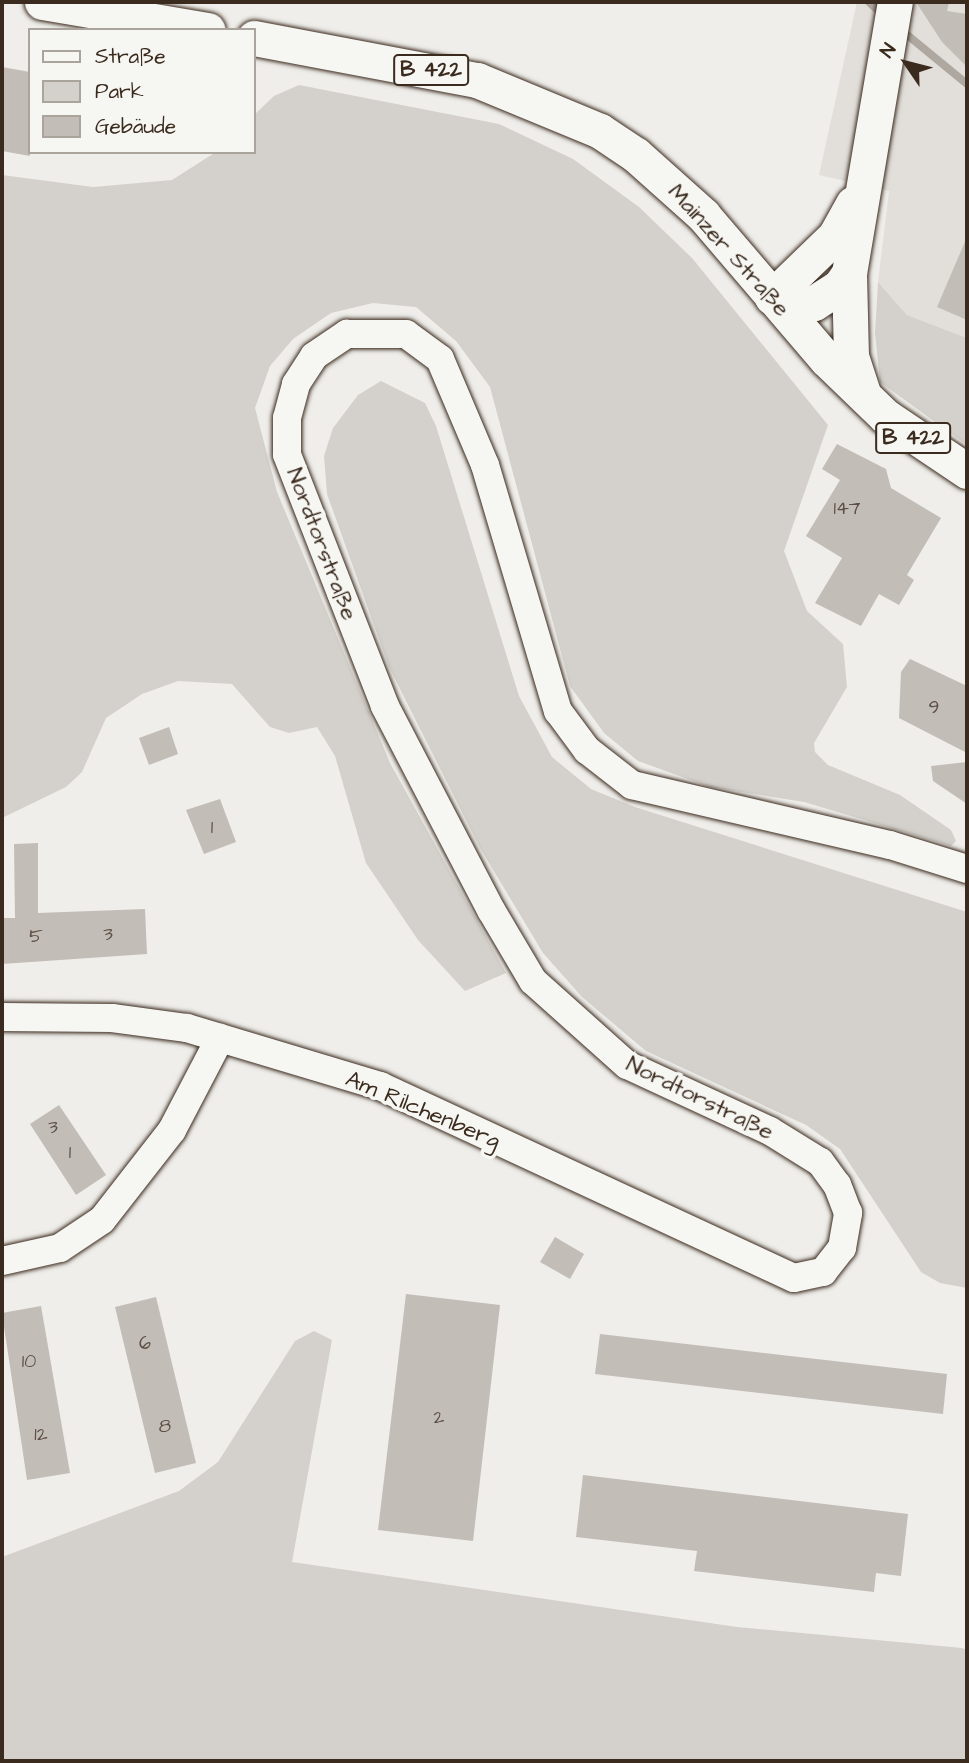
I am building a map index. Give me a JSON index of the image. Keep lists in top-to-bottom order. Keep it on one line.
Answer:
{"streets":{"main road":["B 422","Mainzer Straße"],"street":["Nordtorstraße","Am Rilchenberg"]},"crossings":[["Nordtorstraße","Am Rilchenberg"]],"house_numbers":["147","9","1","3","5","3","1","6","10","2","8","12"],"legend":["Straße","Park","Gebäude"],"north":"top left"}
